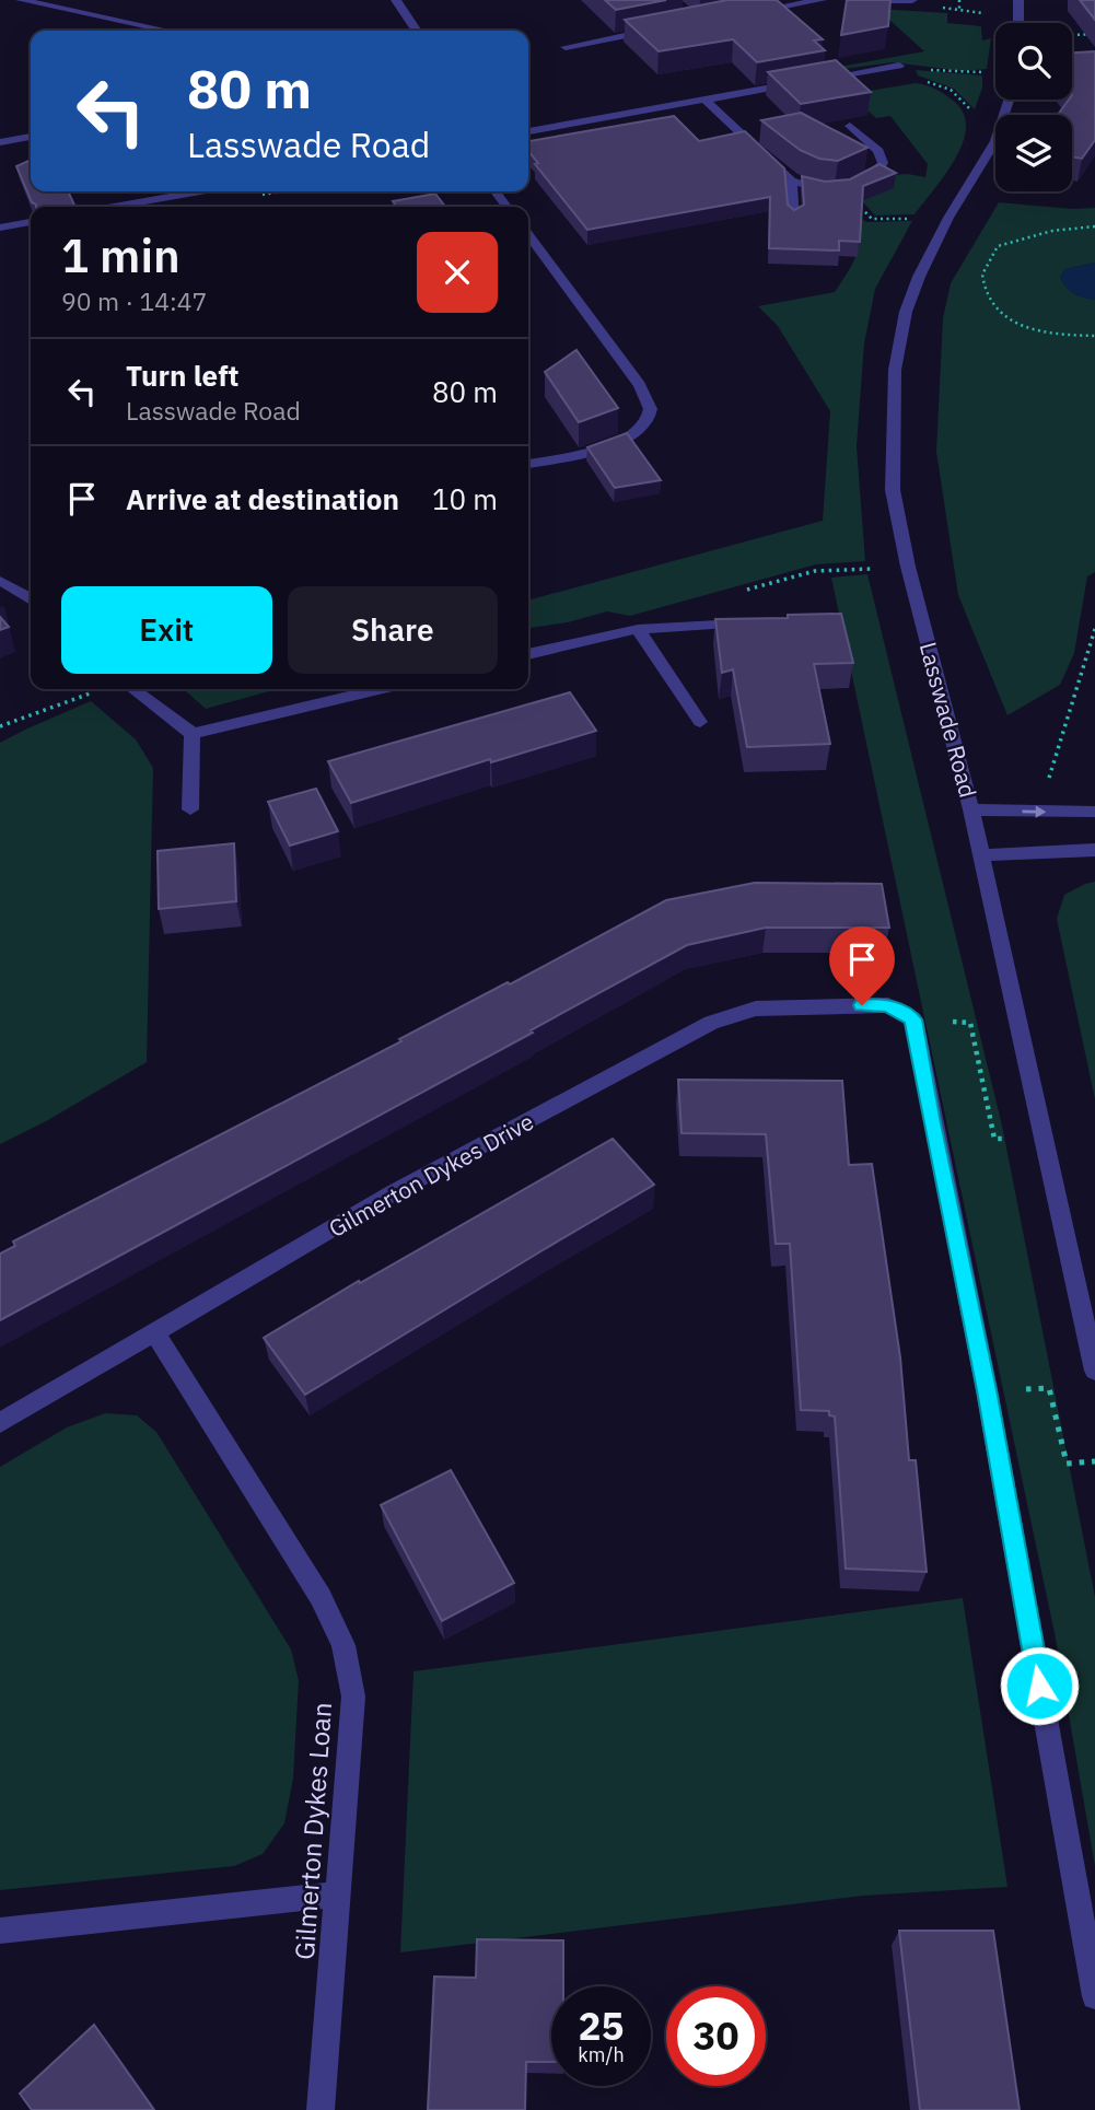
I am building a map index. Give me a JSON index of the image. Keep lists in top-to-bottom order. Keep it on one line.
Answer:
{"streets":{"street":["Lasswade Road","Gilmerton Dykes Drive","Gilmerton Dykes Loan"]},"crossings":[["Gilmerton Dykes Drive","Gilmerton Dykes Loan"]],"page":{"turn":["80 m","Lasswade Road"],"heading":["1 min","90 m · 14:47"],"list":[{"name":"Turn left","note":"Lasswade Road","value":"80 m"},{"name":"Arrive at destination","value":"10 m"}],"buttons":["Exit","Share"],"speed":"25 km/h","limit":"30"}}
